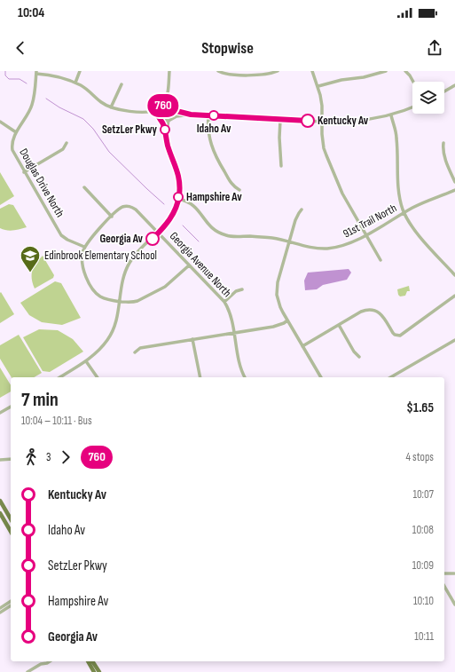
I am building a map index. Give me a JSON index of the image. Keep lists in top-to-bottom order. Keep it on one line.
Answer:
{"streets":{"street":["Douglas Drive North","91st Trail North","Georgia Avenue North"]},"places":{"other":["Idaho Av","Kentucky Av","SetzLer Pkwy","Hampshire Av","Georgia Av"],"school or university":["Edinbrook Elementary School"]},"lines":["bus line 760"],"page":{"status":"10:04","header":"Stopwise","on_map":"760","heading":["7 min","10:04 – 10:11 · Bus","$1.65"],"legs":["3","760","4 stops"],"list":[{"name":"Kentucky Av","value":"10:07"},{"name":"Idaho Av","value":"10:08"},{"name":"SetzLer Pkwy","value":"10:09"},{"name":"Hampshire Av","value":"10:10"},{"name":"Georgia Av","value":"10:11"}]}}
